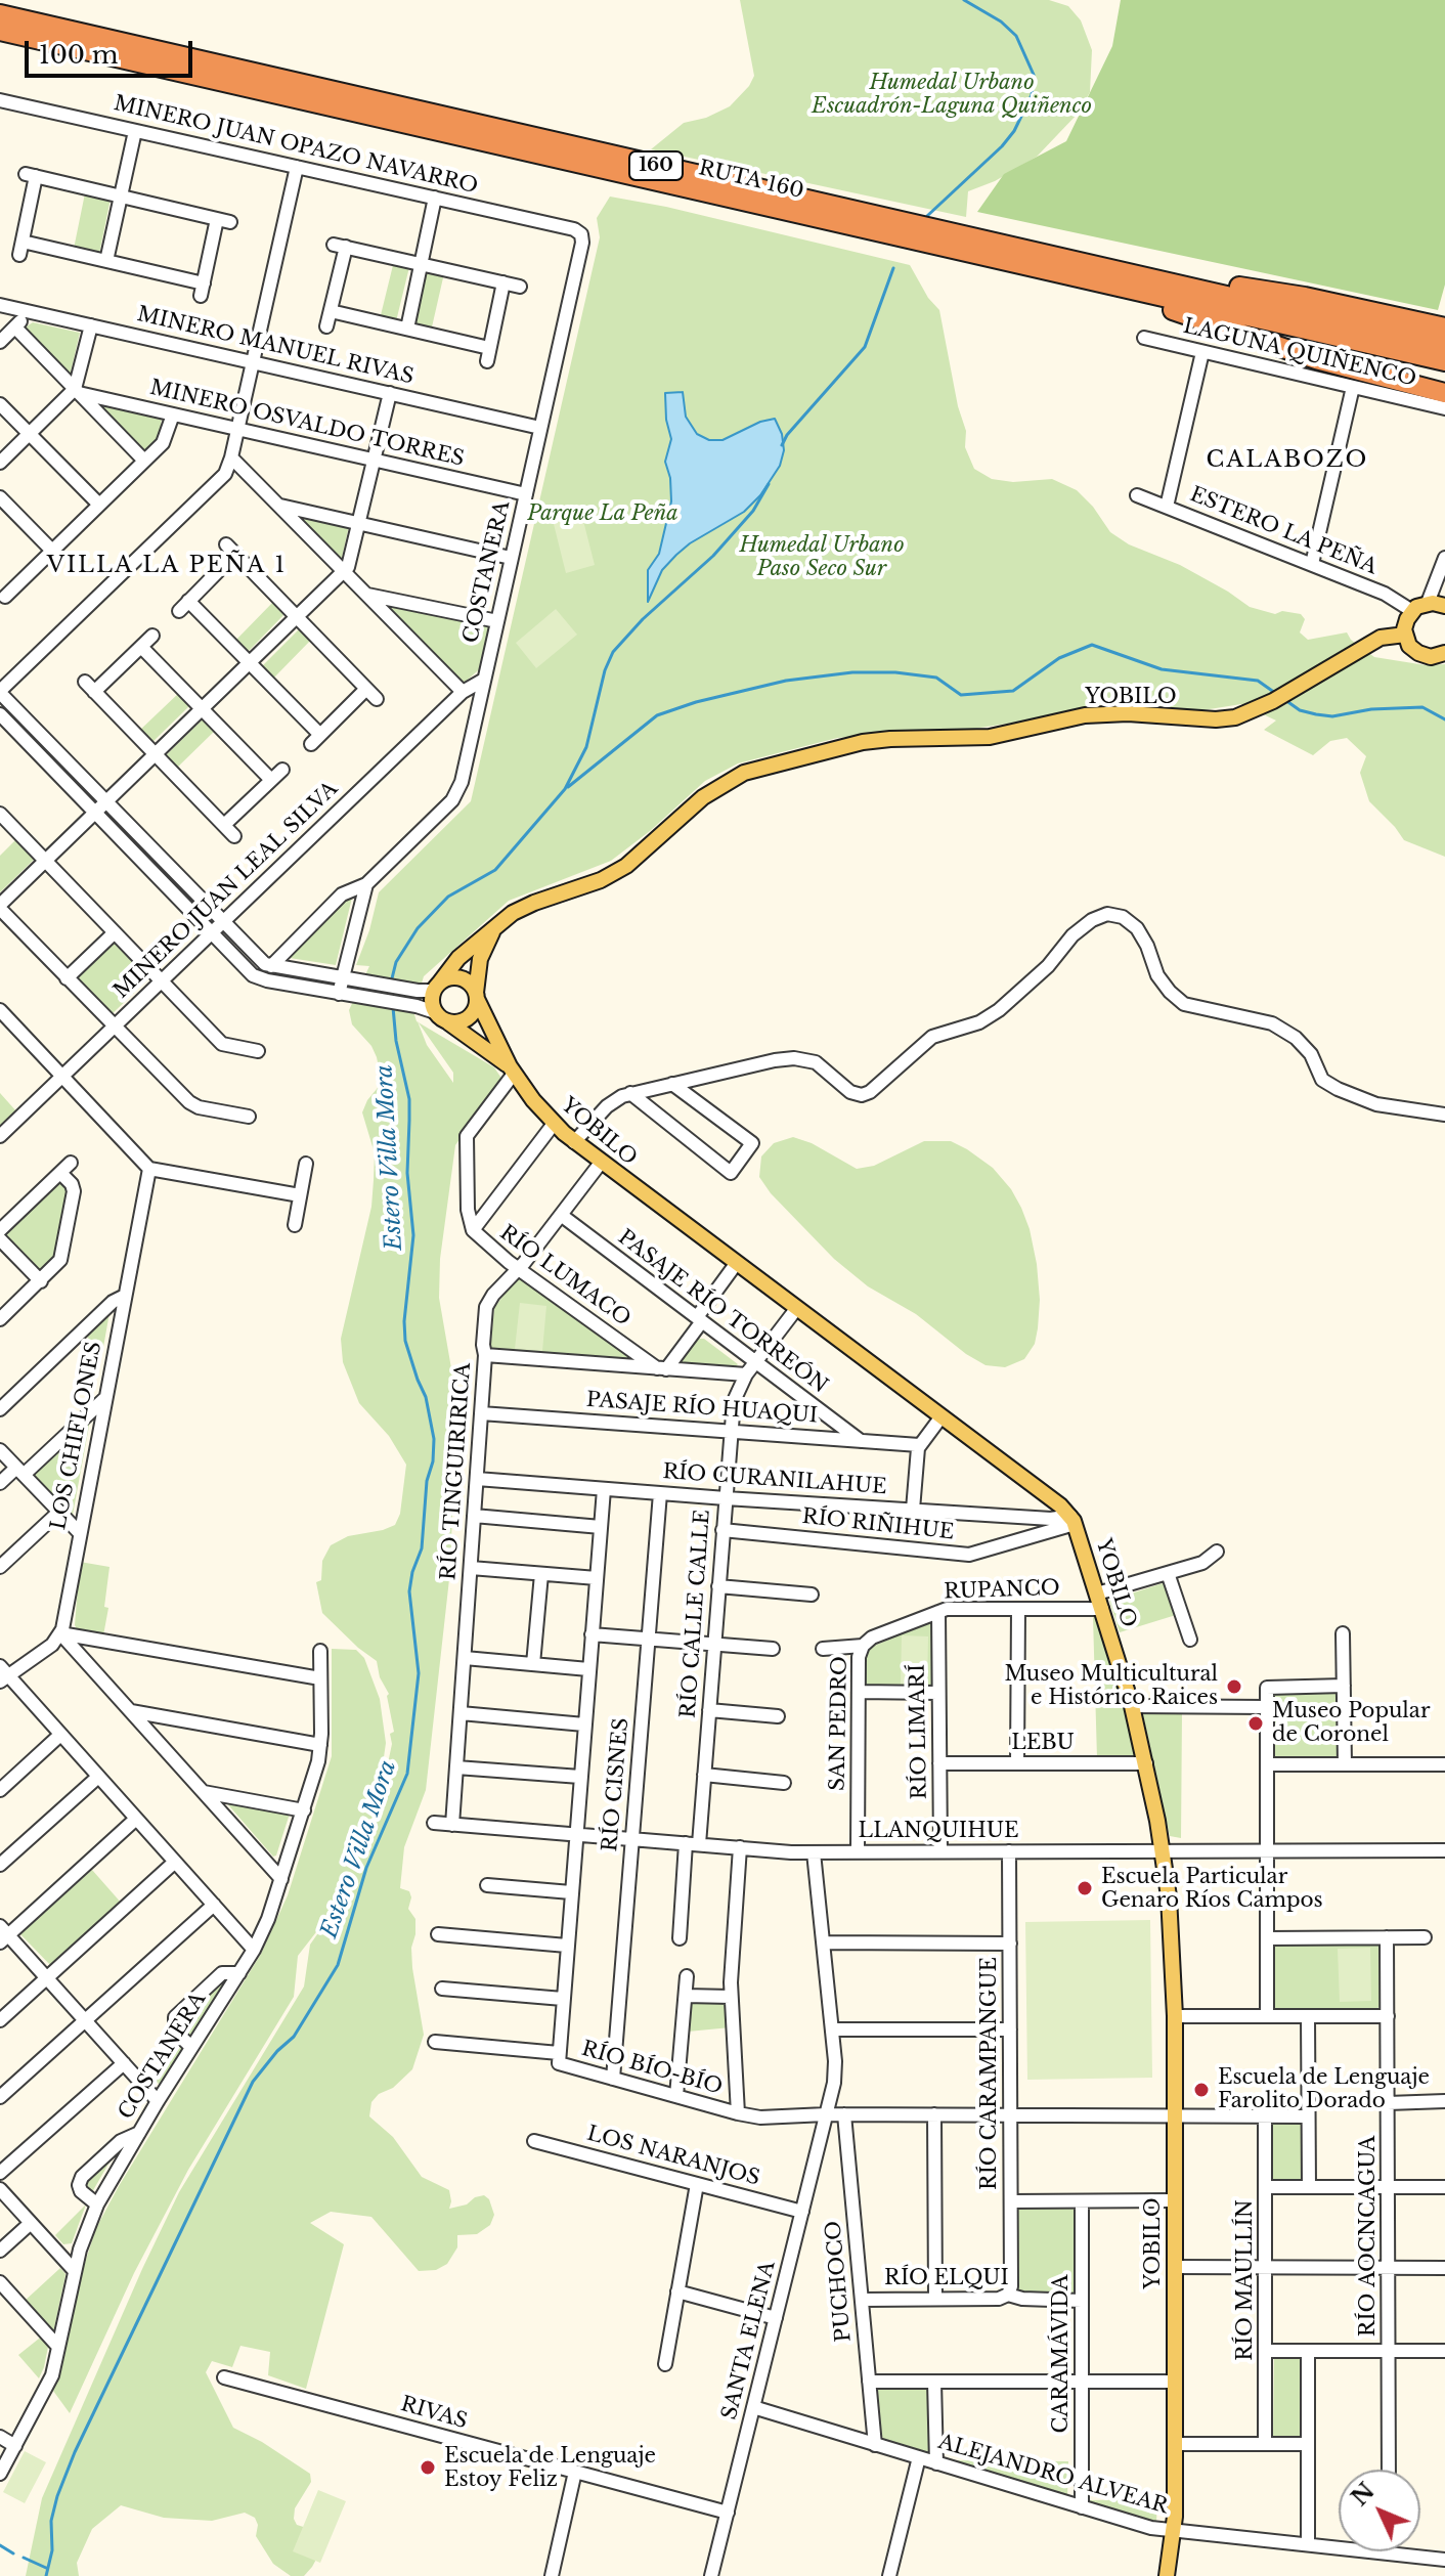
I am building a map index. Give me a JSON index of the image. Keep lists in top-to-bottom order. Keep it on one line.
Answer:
{"streets":{"highway":["160","RUTA 160"],"main road":["YOBILO"],"street":["MINERO JUAN OPAZO NAVARRO","MINERO MANUEL RIVAS","LAGUNA QUIÑENCO","MINERO OSVALDO TORRES","ESTERO LA PEÑA","COSTANERA","MINERO JUAN LEAL SILVA","RÍO LUMACO","PASAJE RÍO TORREÓN","PASAJE RÍO HUAQUI","LOS CHIFLONES","RÍO TINGUIRIRICA","RÍO CURANILAHUE","RÍO RIÑIHUE","RUPANCO","RÍO CALLE CALLE","SAN PEDRO","RÍO LIMARÍ","LEBU","RÍO CISNES","LLANQUIHUE","RÍO BÍO-BÍO","RÍO CARAMPANGUE","LOS NARANJOS","RÍO AOCNCAGUA","RÍO ELQUI","RÍO MAULLÍN","PUCHOCO","SANTA ELENA","CARAMÁVIDA","RIVAS","ALEJANDRO ALVEAR"]},"crossings":[["MINERO JUAN OPAZO NAVARRO","COSTANERA"],["MINERO MANUEL RIVAS","COSTANERA"],["MINERO OSVALDO TORRES","COSTANERA"],["COSTANERA","MINERO JUAN LEAL SILVA"],["YOBILO","RÍO LUMACO"],["YOBILO","RÍO TINGUIRIRICA"],["YOBILO","RÍO CURANILAHUE"],["YOBILO","RÍO RIÑIHUE"],["YOBILO","RUPANCO"],["YOBILO","RÍO CALLE CALLE"],["YOBILO","LEBU"],["YOBILO","LLANQUIHUE"],["YOBILO","RÍO BÍO-BÍO"],["YOBILO","ALEJANDRO ALVEAR"],["RÍO LUMACO","RÍO TINGUIRIRICA"],["PASAJE RÍO TORREÓN","PASAJE RÍO HUAQUI"],["PASAJE RÍO TORREÓN","RÍO TINGUIRIRICA"],["PASAJE RÍO TORREÓN","RÍO CALLE CALLE"],["PASAJE RÍO HUAQUI","RÍO TINGUIRIRICA"],["PASAJE RÍO HUAQUI","RÍO CALLE CALLE"],["RÍO TINGUIRIRICA","RÍO CURANILAHUE"],["RÍO TINGUIRIRICA","LLANQUIHUE"],["RÍO CURANILAHUE","RÍO RIÑIHUE"],["RÍO CURANILAHUE","RÍO CALLE CALLE"],["RÍO CURANILAHUE","RÍO CISNES"],["RÍO CURANILAHUE","RÍO BÍO-BÍO"],["RÍO RIÑIHUE","RÍO CALLE CALLE"],["RUPANCO","SAN PEDRO"],["RUPANCO","RÍO LIMARÍ"],["RÍO CALLE CALLE","LLANQUIHUE"],["SAN PEDRO","LLANQUIHUE"],["RÍO LIMARÍ","LEBU"],["RÍO LIMARÍ","LLANQUIHUE"],["RÍO CISNES","LLANQUIHUE"],["RÍO CISNES","RÍO BÍO-BÍO"],["LLANQUIHUE","RÍO BÍO-BÍO"],["LLANQUIHUE","RÍO CARAMPANGUE"],["RÍO BÍO-BÍO","RÍO CARAMPANGUE"],["RÍO BÍO-BÍO","RÍO MAULLÍN"],["RÍO BÍO-BÍO","PUCHOCO"],["RÍO BÍO-BÍO","SANTA ELENA"],["RÍO CARAMPANGUE","RÍO ELQUI"],["LOS NARANJOS","SANTA ELENA"],["RÍO ELQUI","PUCHOCO"],["RÍO ELQUI","CARAMÁVIDA"],["PUCHOCO","ALEJANDRO ALVEAR"],["SANTA ELENA","RIVAS"],["SANTA ELENA","ALEJANDRO ALVEAR"],["CARAMÁVIDA","ALEJANDRO ALVEAR"]],"districts":["CALABOZO","VILLA LA PEÑA 1"],"water":["Estero Villa Mora"],"parks":["Humedal Urbano Escuadrón-Laguna Quiñenco","Parque La Peña","Humedal Urbano Paso Seco Sur"],"places":["Museo Multicultural e Histórico Raices","Museo Popular de Coronel","Escuela Particular Genaro Ríos Campos","Escuela de Lenguaje Farolito Dorado","Escuela de Lenguaje Estoy Feliz"],"scale_bar":"100 m","north":"top left"}
